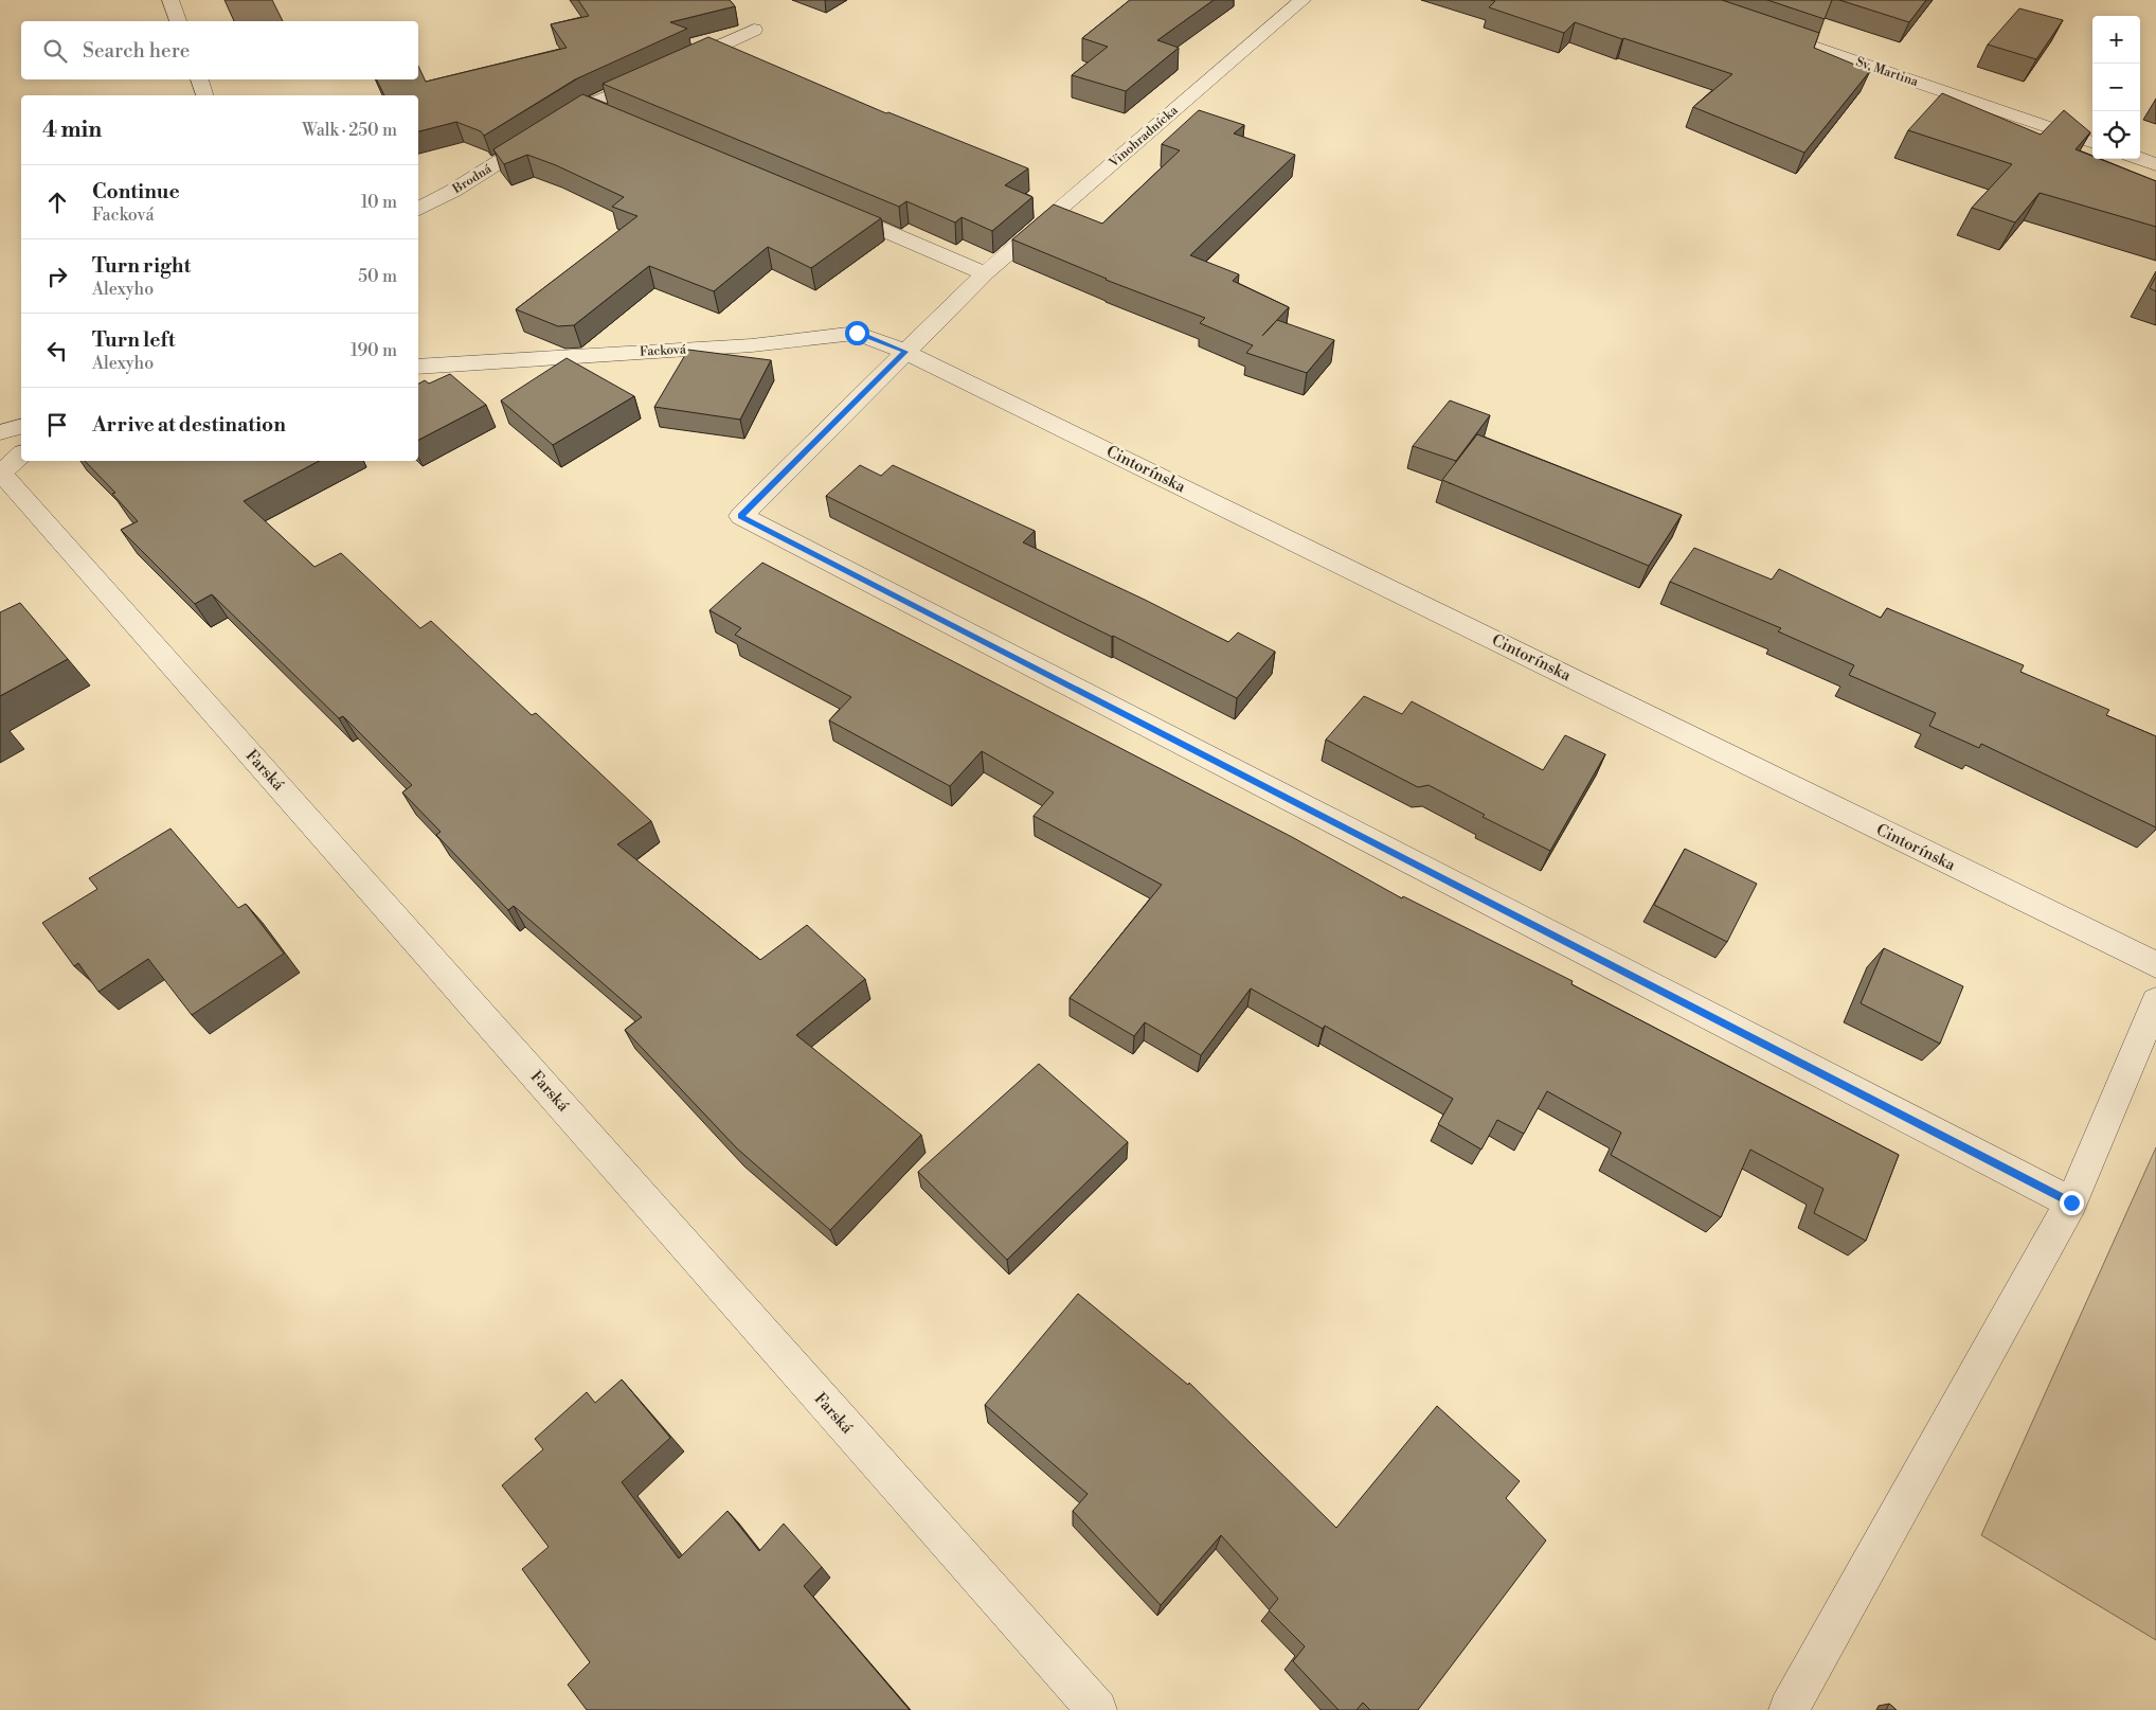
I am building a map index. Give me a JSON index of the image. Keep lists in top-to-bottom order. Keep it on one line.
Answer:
{"streets":{"street":["Sv. Martina","Vinohradnícka","Brodná","Facková","Cintorínska","Farská"]},"crossings":[["Vinohradnícka","Facková"],["Vinohradnícka","Cintorínska"],["Facková","Cintorínska"]],"page":{"map_buttons":["+","−"],"search":"Search here","heading":["4 min","Walk · 250 m"],"list":[["Continue","Facková","10 m"],["Turn right","Alexyho","50 m"],["Turn left","Alexyho","190 m"],"Arrive at destination"]}}
